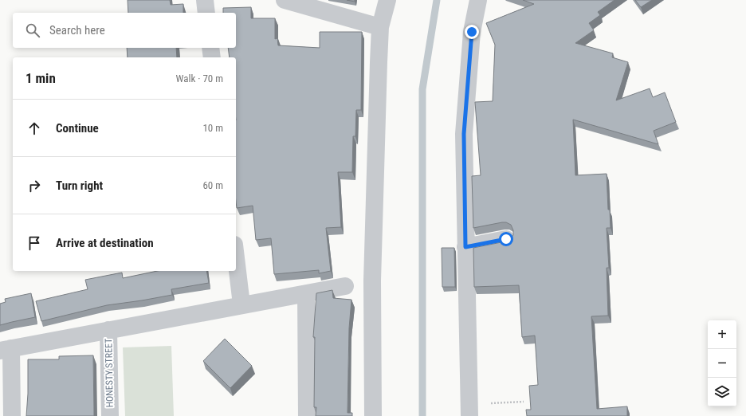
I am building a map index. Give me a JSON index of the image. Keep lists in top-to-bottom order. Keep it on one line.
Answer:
{"streets":{"street":["HONESTY STREET"]},"page":{"search":"Search here","heading":["1 min","Walk · 70 m"],"list":[["Continue","10 m"],["Turn right","60 m"],"Arrive at destination"],"map_buttons":["+","−"]}}
